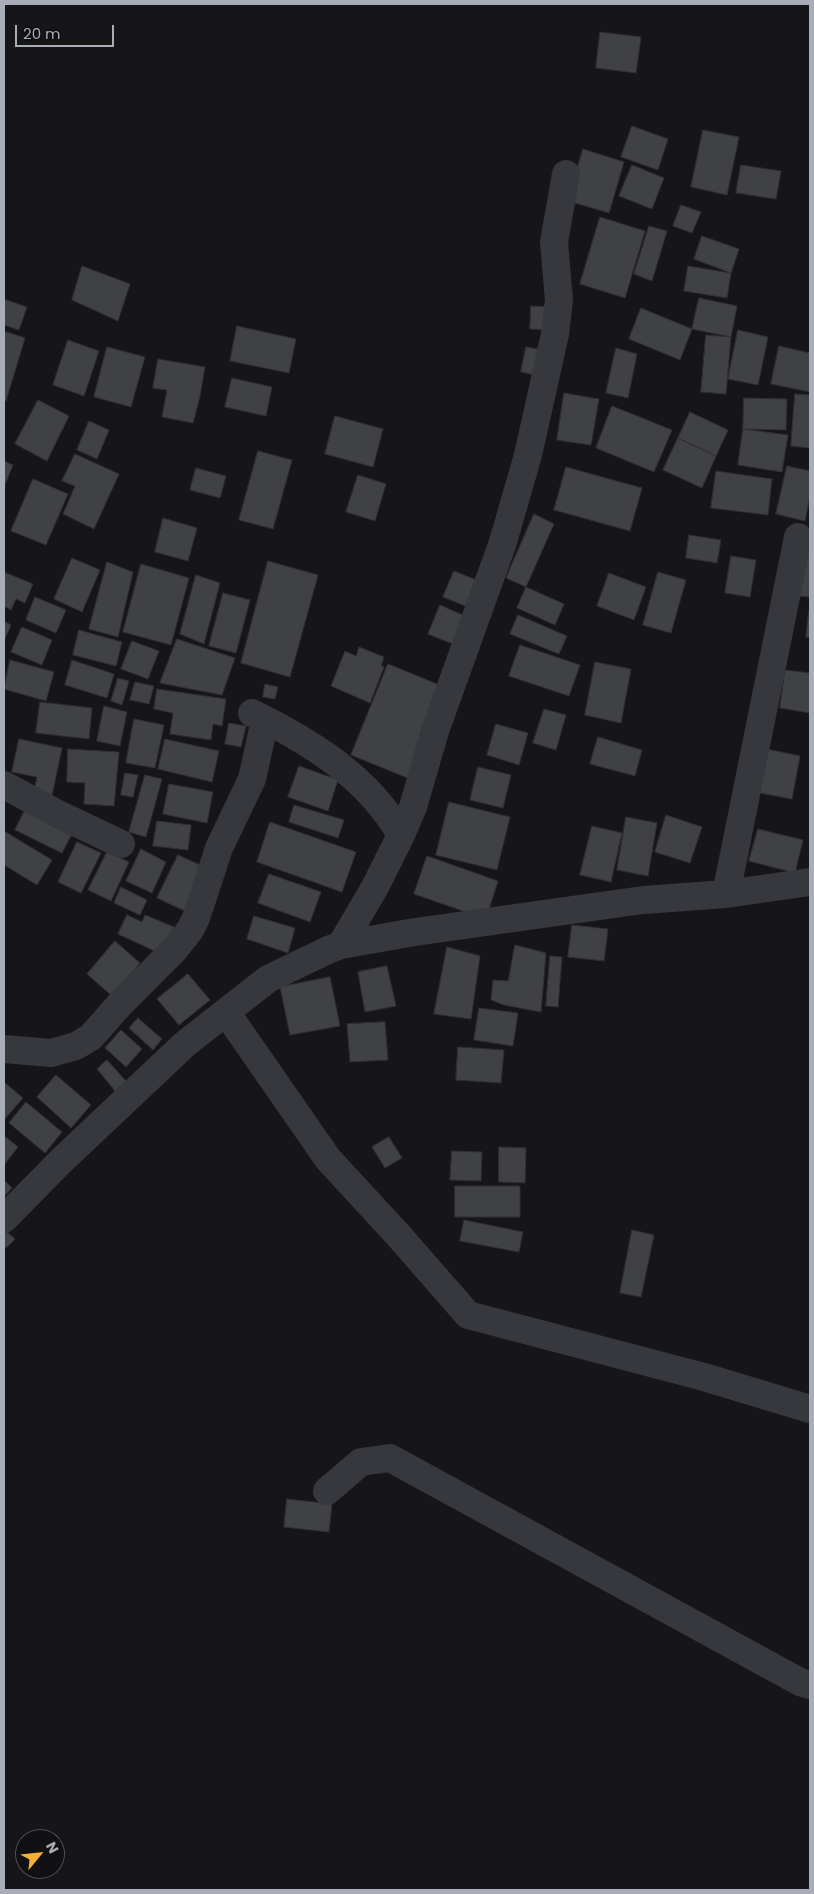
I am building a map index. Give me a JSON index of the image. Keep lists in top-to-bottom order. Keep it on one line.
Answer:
{"scale_bar":"20 m","north":"top right"}
